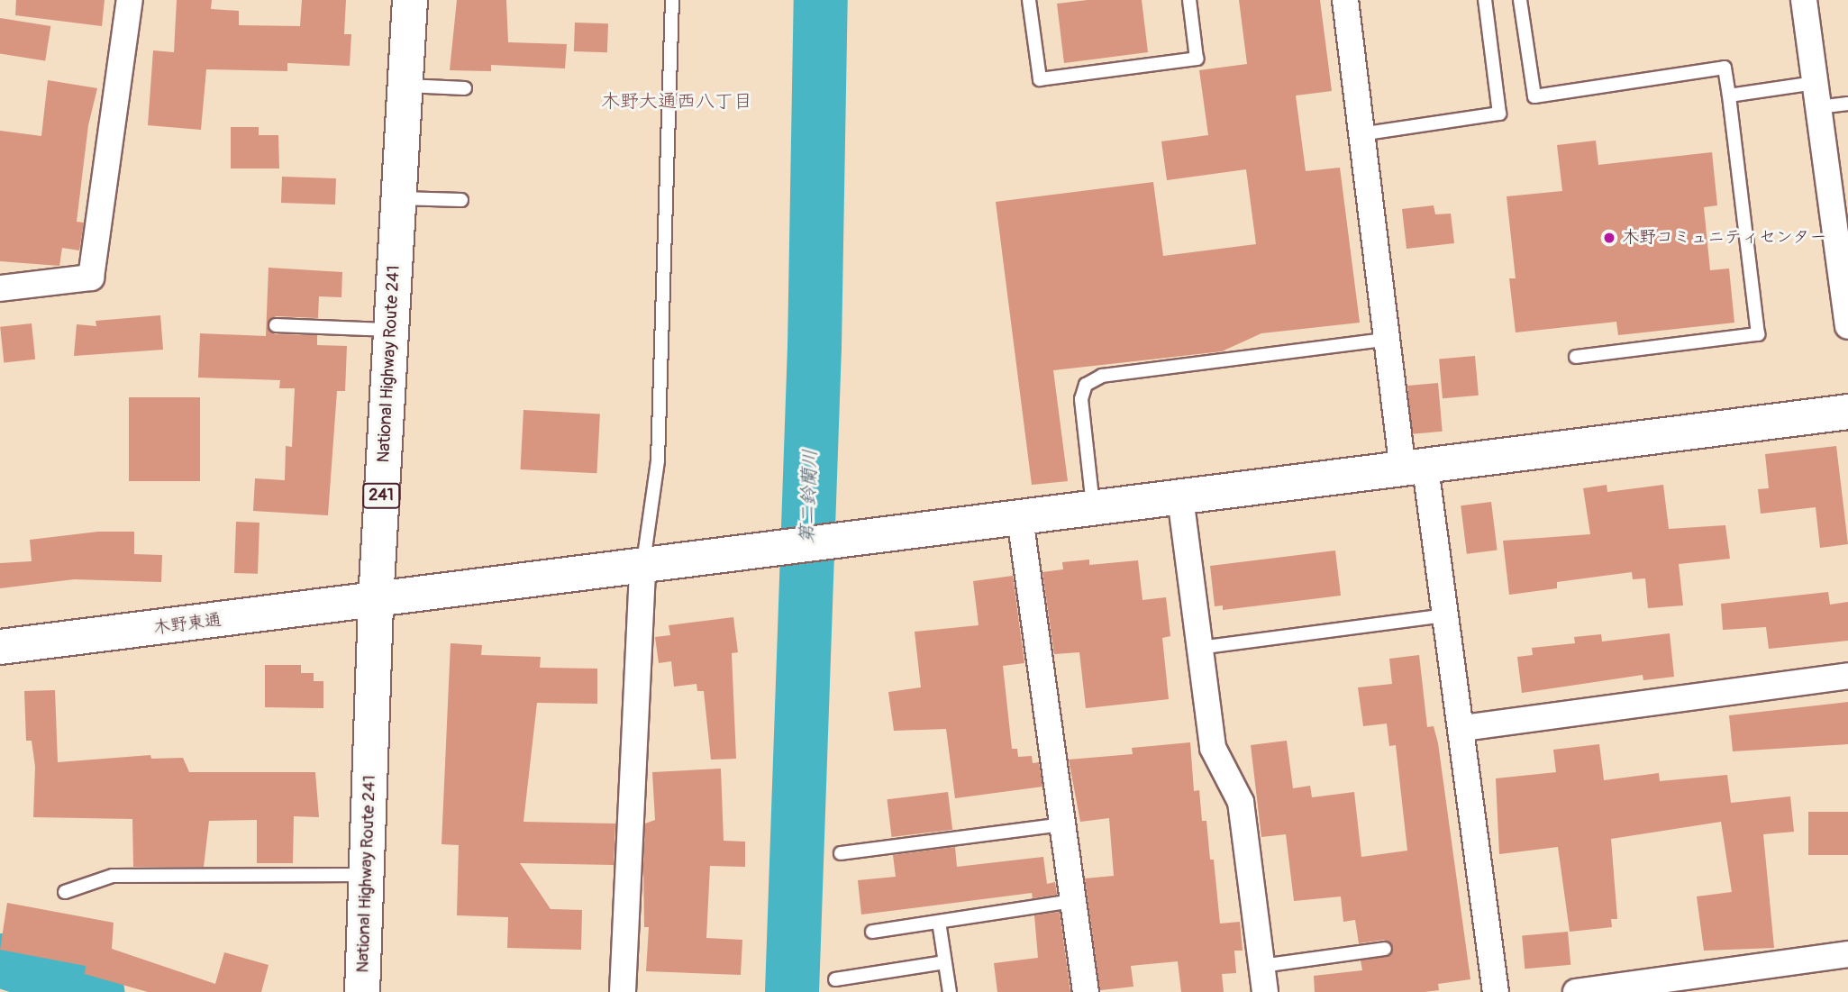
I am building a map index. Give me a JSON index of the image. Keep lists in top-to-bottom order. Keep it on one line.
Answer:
{"streets":{"main road":["National Highway Route 241","241","木野東通"]},"crossings":[["National Highway Route 241","木野東通"]],"districts":["木野大通西八丁目"],"water":["第二鈴蘭川"],"places":["木野コミュニティセンター"]}
